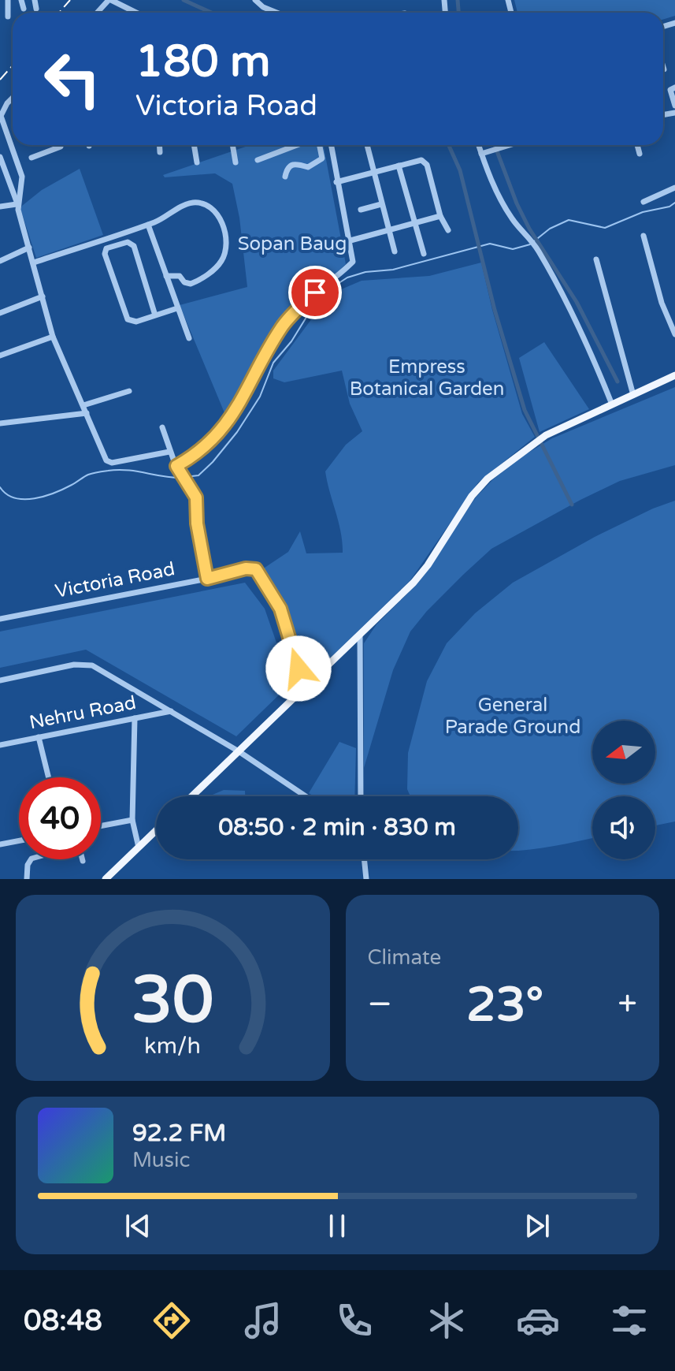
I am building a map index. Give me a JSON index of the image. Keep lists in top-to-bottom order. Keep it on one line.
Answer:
{"streets":{"street":["Victoria Road","Nehru Road"]},"parks":["Sopan Baug","Empress Botanical Garden","General Parade Ground"],"north":"left","page":{"turn":["180 m","Victoria Road"],"limit":"40","trip":"08:50 · 2 min · 830 m","tile":"Climate","heat":["−","23°","+"],"song":["92.2 FM","Music"],"tabs":"08:48","gauge":["30","km/h"]}}
